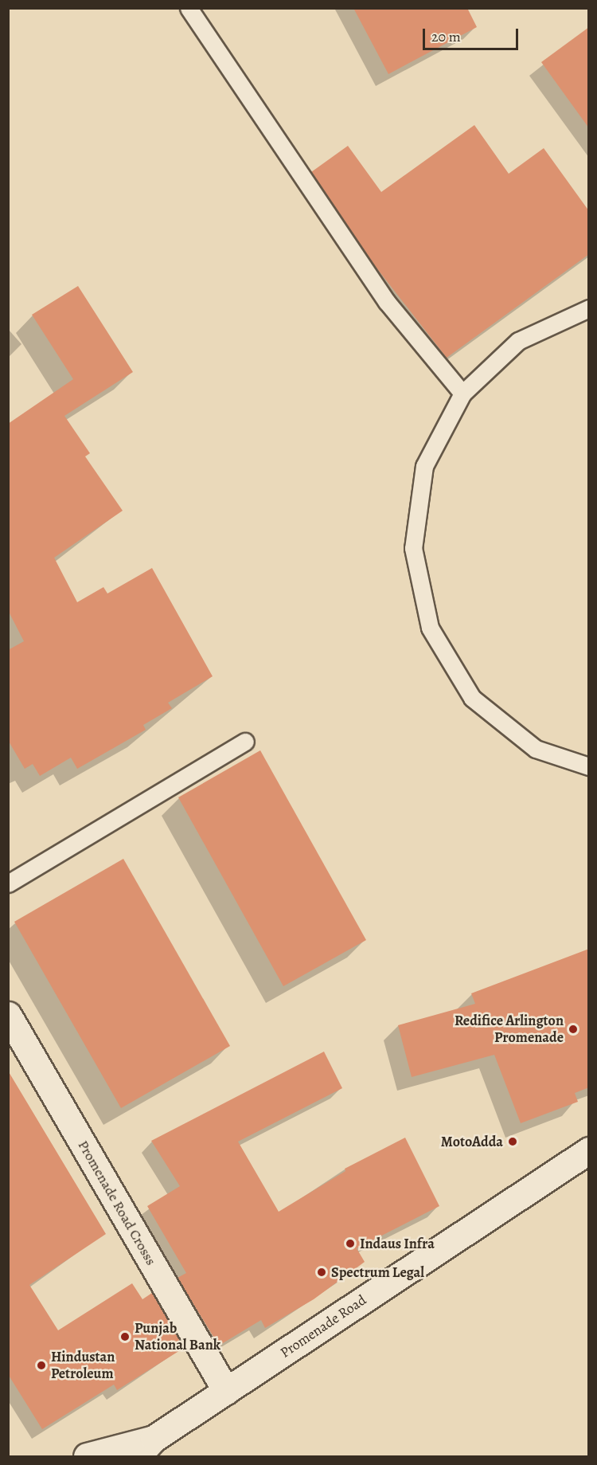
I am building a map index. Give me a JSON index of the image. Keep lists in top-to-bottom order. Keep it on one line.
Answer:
{"streets":{"main road":["Promenade Road Crosss","Promenade Road"]},"crossings":[["Promenade Road Crosss","Promenade Road"]],"places":["Redifice Arlington Promenade","MotoAdda","Indaus Infra","Spectrum Legal","Punjab National Bank","Hindustan Petroleum"],"scale_bar":"20 m"}
